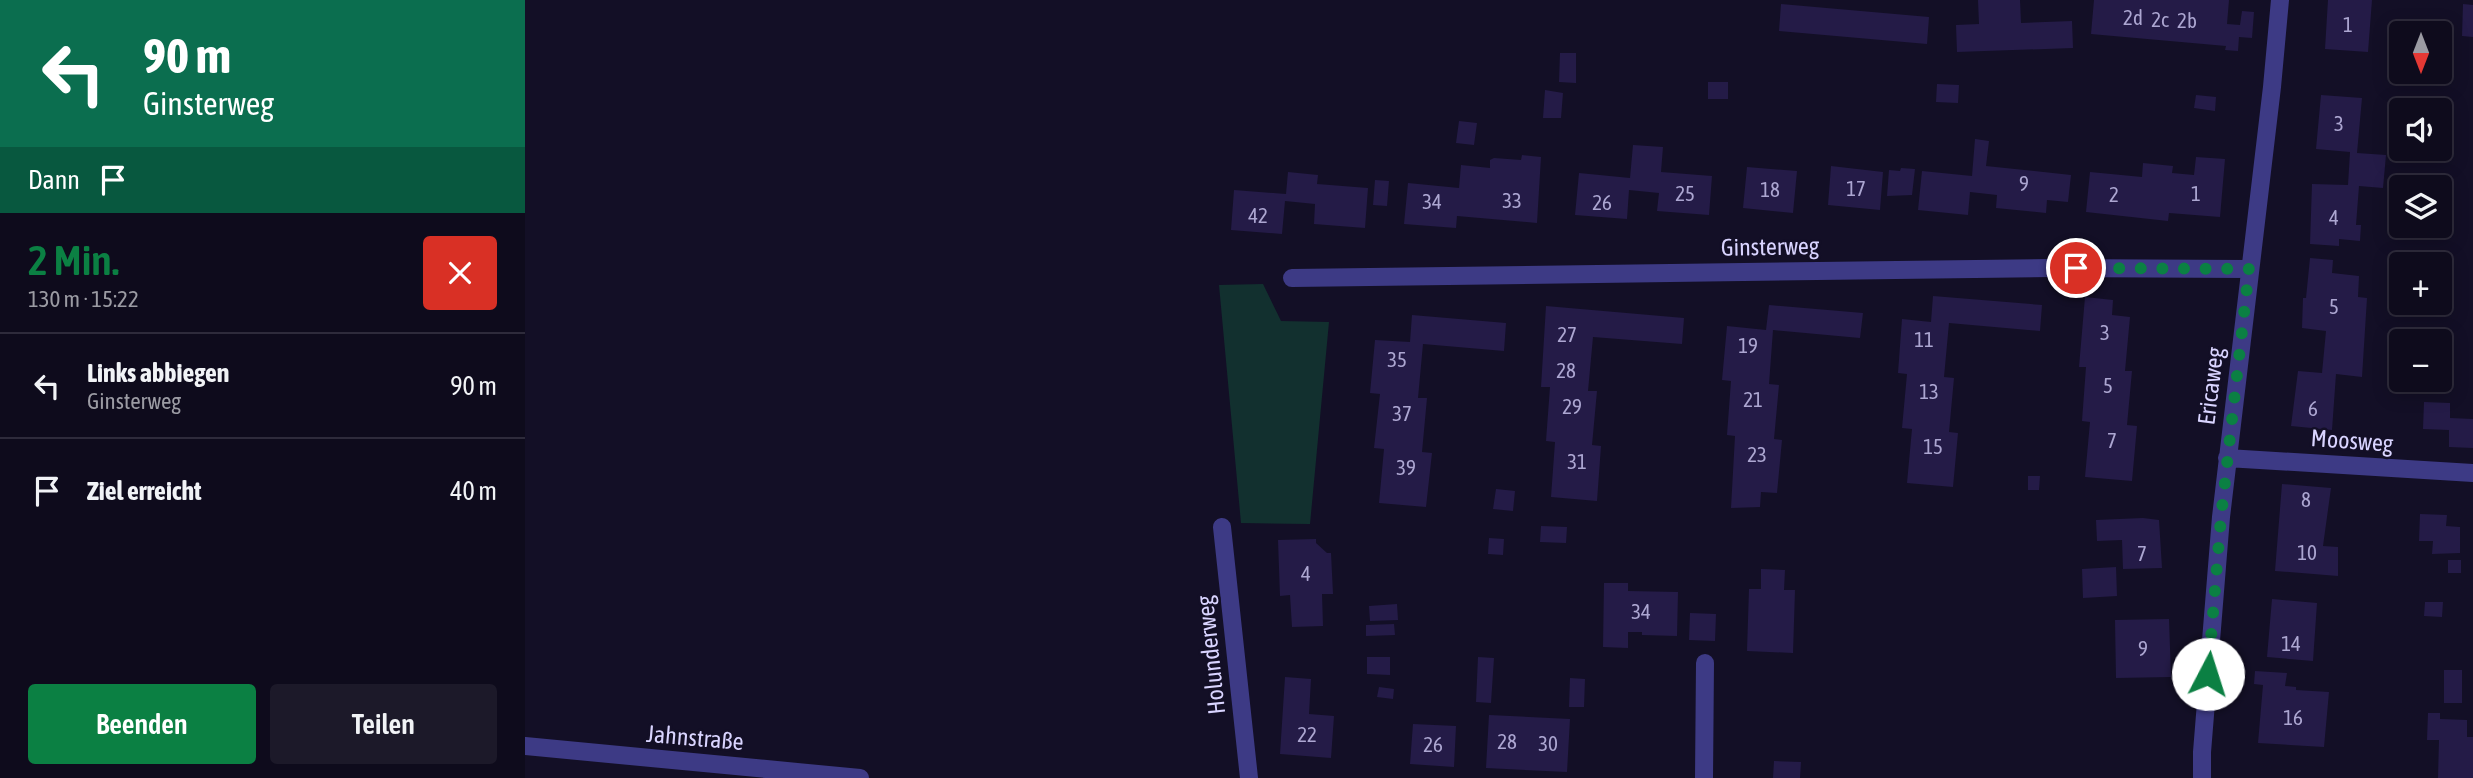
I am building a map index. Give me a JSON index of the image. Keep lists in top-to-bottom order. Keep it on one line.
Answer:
{"streets":{"street":["Ginsterweg","Ericaweg","Moosweg","Holunderweg","Jahnstraße"]},"crossings":[["Ginsterweg","Ericaweg"],["Ericaweg","Moosweg"]],"house_numbers":["2d","2c","2b","1","3","9","17","18","25","1","2","33","34","26","42","4","5","3","27","11","19","35","28","5","13","21","29","6","37","7","15","23","31","39","8","10","7","4","34","14","9","16","22","28","30","26"],"north":"bottom","page":{"turn":["90 m","Ginsterweg"],"map_buttons":["+","−"],"then":"Dann","heading":["2 Min.","130 m · 15:22"],"list":[{"name":"Links abbiegen","note":"Ginsterweg","value":"90 m"},{"name":"Ziel erreicht","value":"40 m"}],"buttons":["Beenden","Teilen"]}}
